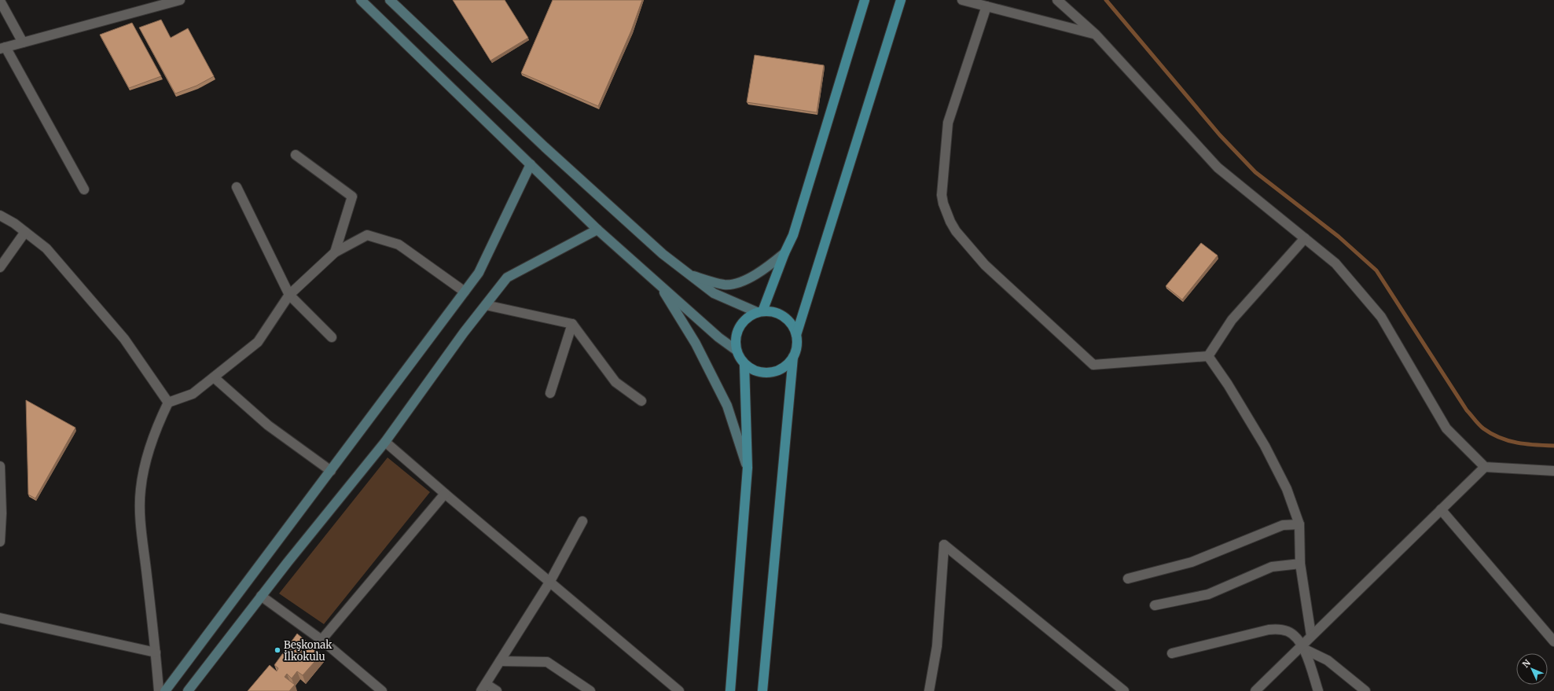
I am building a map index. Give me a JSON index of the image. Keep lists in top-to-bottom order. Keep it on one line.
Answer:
{"places":["Beşkonak İlkokulu"],"north":"top left"}
